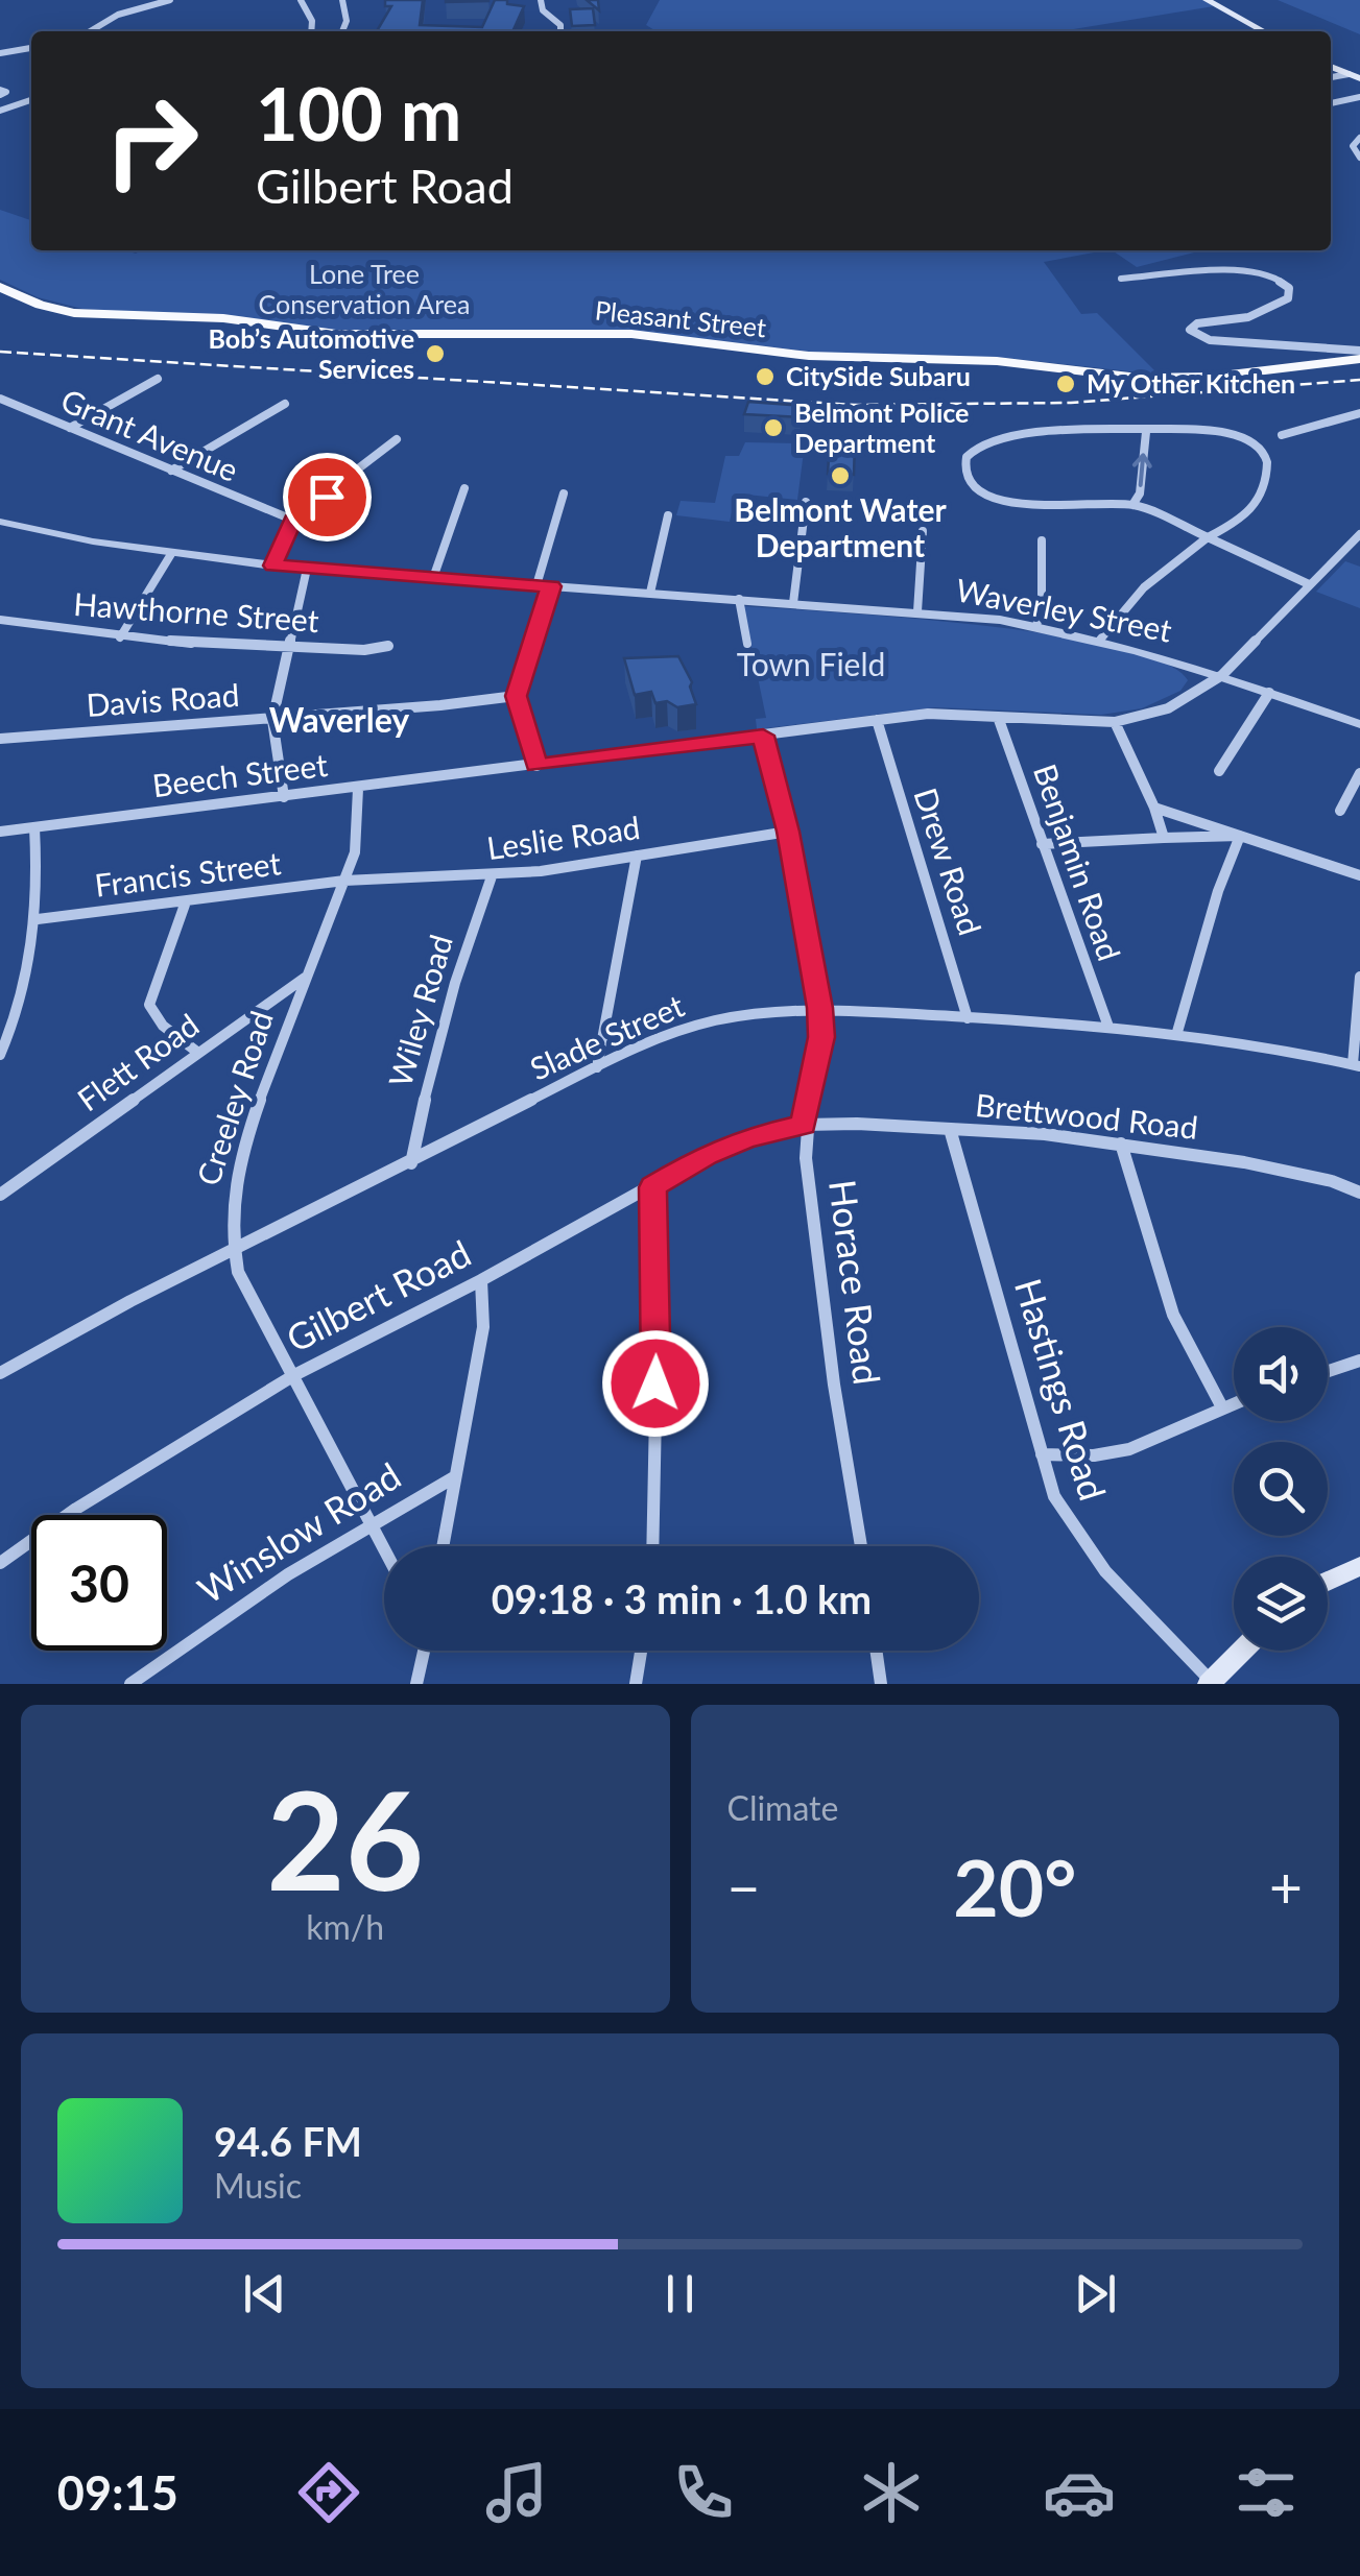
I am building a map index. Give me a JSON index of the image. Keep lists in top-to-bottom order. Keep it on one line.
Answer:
{"streets":{"main road":["Pleasant Street"],"street":["Grant Avenue","Waverley Street","Hawthorne Street","Davis Road","Beech Street","Leslie Road","Drew Road","Benjamin Road","Francis Street","Wiley Road","Slade Street","Flett Road","Creeley Road","Brettwood Road","Horace Road","Gilbert Road","Hastings Road","Winslow Road"]},"crossings":[["Waverley Street","Beech Street"],["Beech Street","Drew Road"],["Beech Street","Benjamin Road"],["Beech Street","Creeley Road"],["Beech Street","Horace Road"],["Leslie Road","Francis Street"],["Leslie Road","Wiley Road"],["Leslie Road","Creeley Road"],["Leslie Road","Horace Road"],["Drew Road","Slade Street"],["Benjamin Road","Slade Street"],["Francis Street","Creeley Road"],["Wiley Road","Slade Street"],["Slade Street","Creeley Road"],["Slade Street","Horace Road"],["Flett Road","Creeley Road"],["Brettwood Road","Horace Road"],["Brettwood Road","Gilbert Road"],["Brettwood Road","Hastings Road"],["Horace Road","Gilbert Road"]],"districts":["Waverley"],"parks":["Lone Tree Conservation Area","Town Field"],"places":["Bob’s Automotive Services","CitySide Subaru","My Other Kitchen","Belmont Police Department","Belmont Water Department"],"page":{"turn":["100 m","Gilbert Road"],"limit":"30","trip":"09:18 · 3 min · 1.0 km","tile":[["26","km/h"],"Climate"],"heat":["−","20°","+"],"song":["94.6 FM","Music"],"tabs":"09:15"}}
